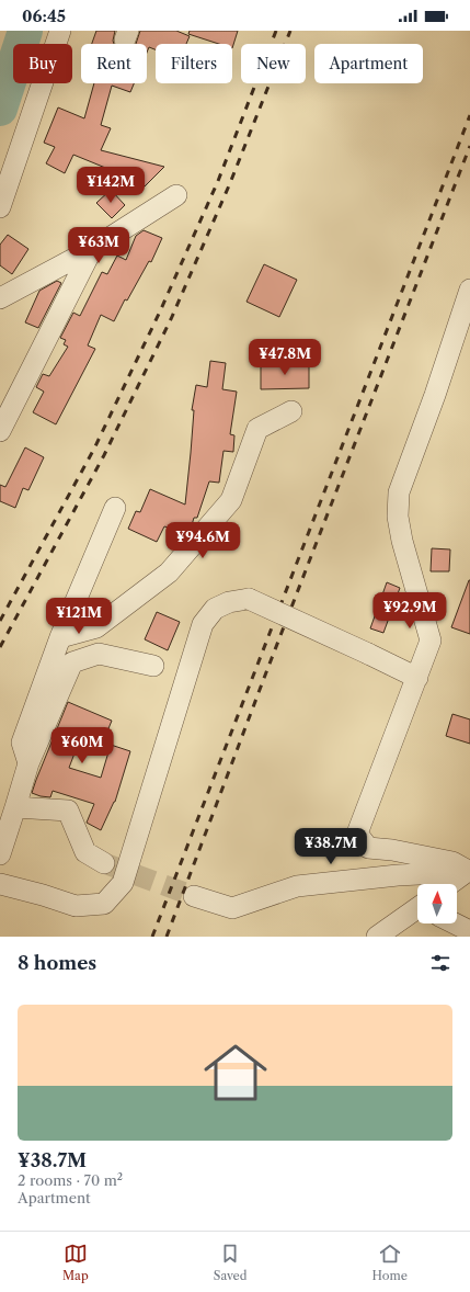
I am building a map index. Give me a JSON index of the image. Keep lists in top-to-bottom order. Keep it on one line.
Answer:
{"north":"top","page":{"status":"06:45","chip":["Buy","Rent","Filters","New","Apartment"],"price":["¥142M","¥63M","¥47.8M","¥94.6M","¥92.9M","¥121M","¥60M","¥38.7M"],"heading":"8 homes","list":[{"name":"¥38.7M","note":"2 rooms · 70 m² · Apartment"}],"tabs":["Map","Saved","Home"]}}
